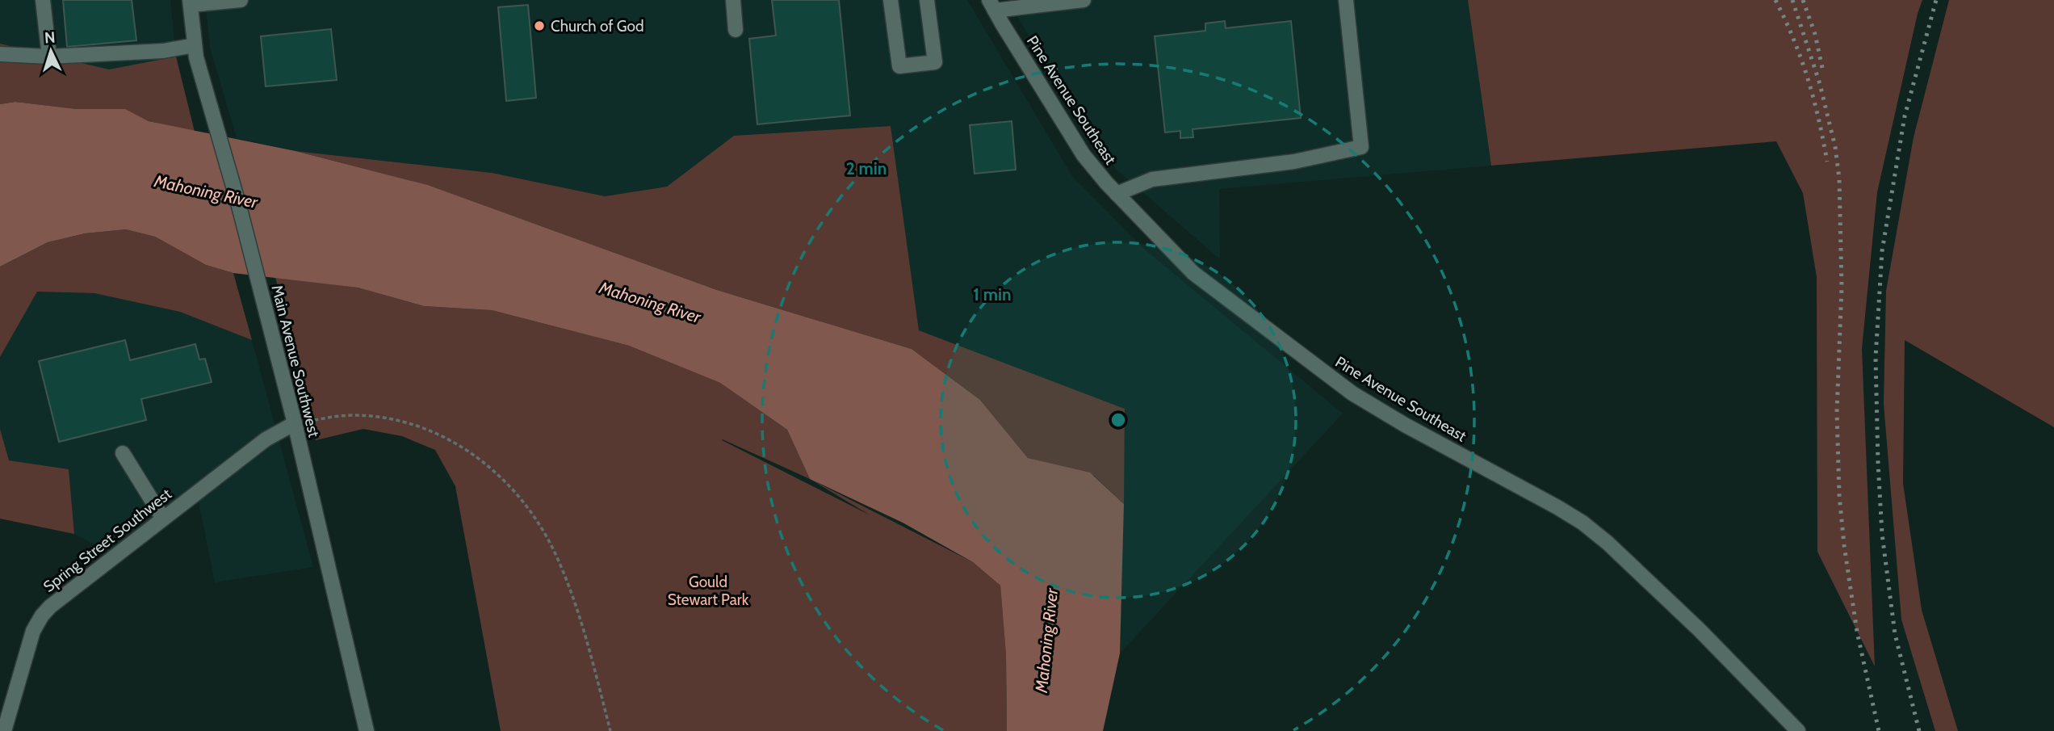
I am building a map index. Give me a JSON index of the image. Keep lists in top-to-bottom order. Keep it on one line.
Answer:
{"streets":{"street":["Pine Avenue Southeast","Main Avenue Southwest","Spring Street Southwest"]},"crossings":[["Main Avenue Southwest","Spring Street Southwest"]],"water":["Mahoning River"],"parks":["Gould Stewart Park"],"places":["Church of God"],"north":"top","rings":["2 min","1 min"]}
